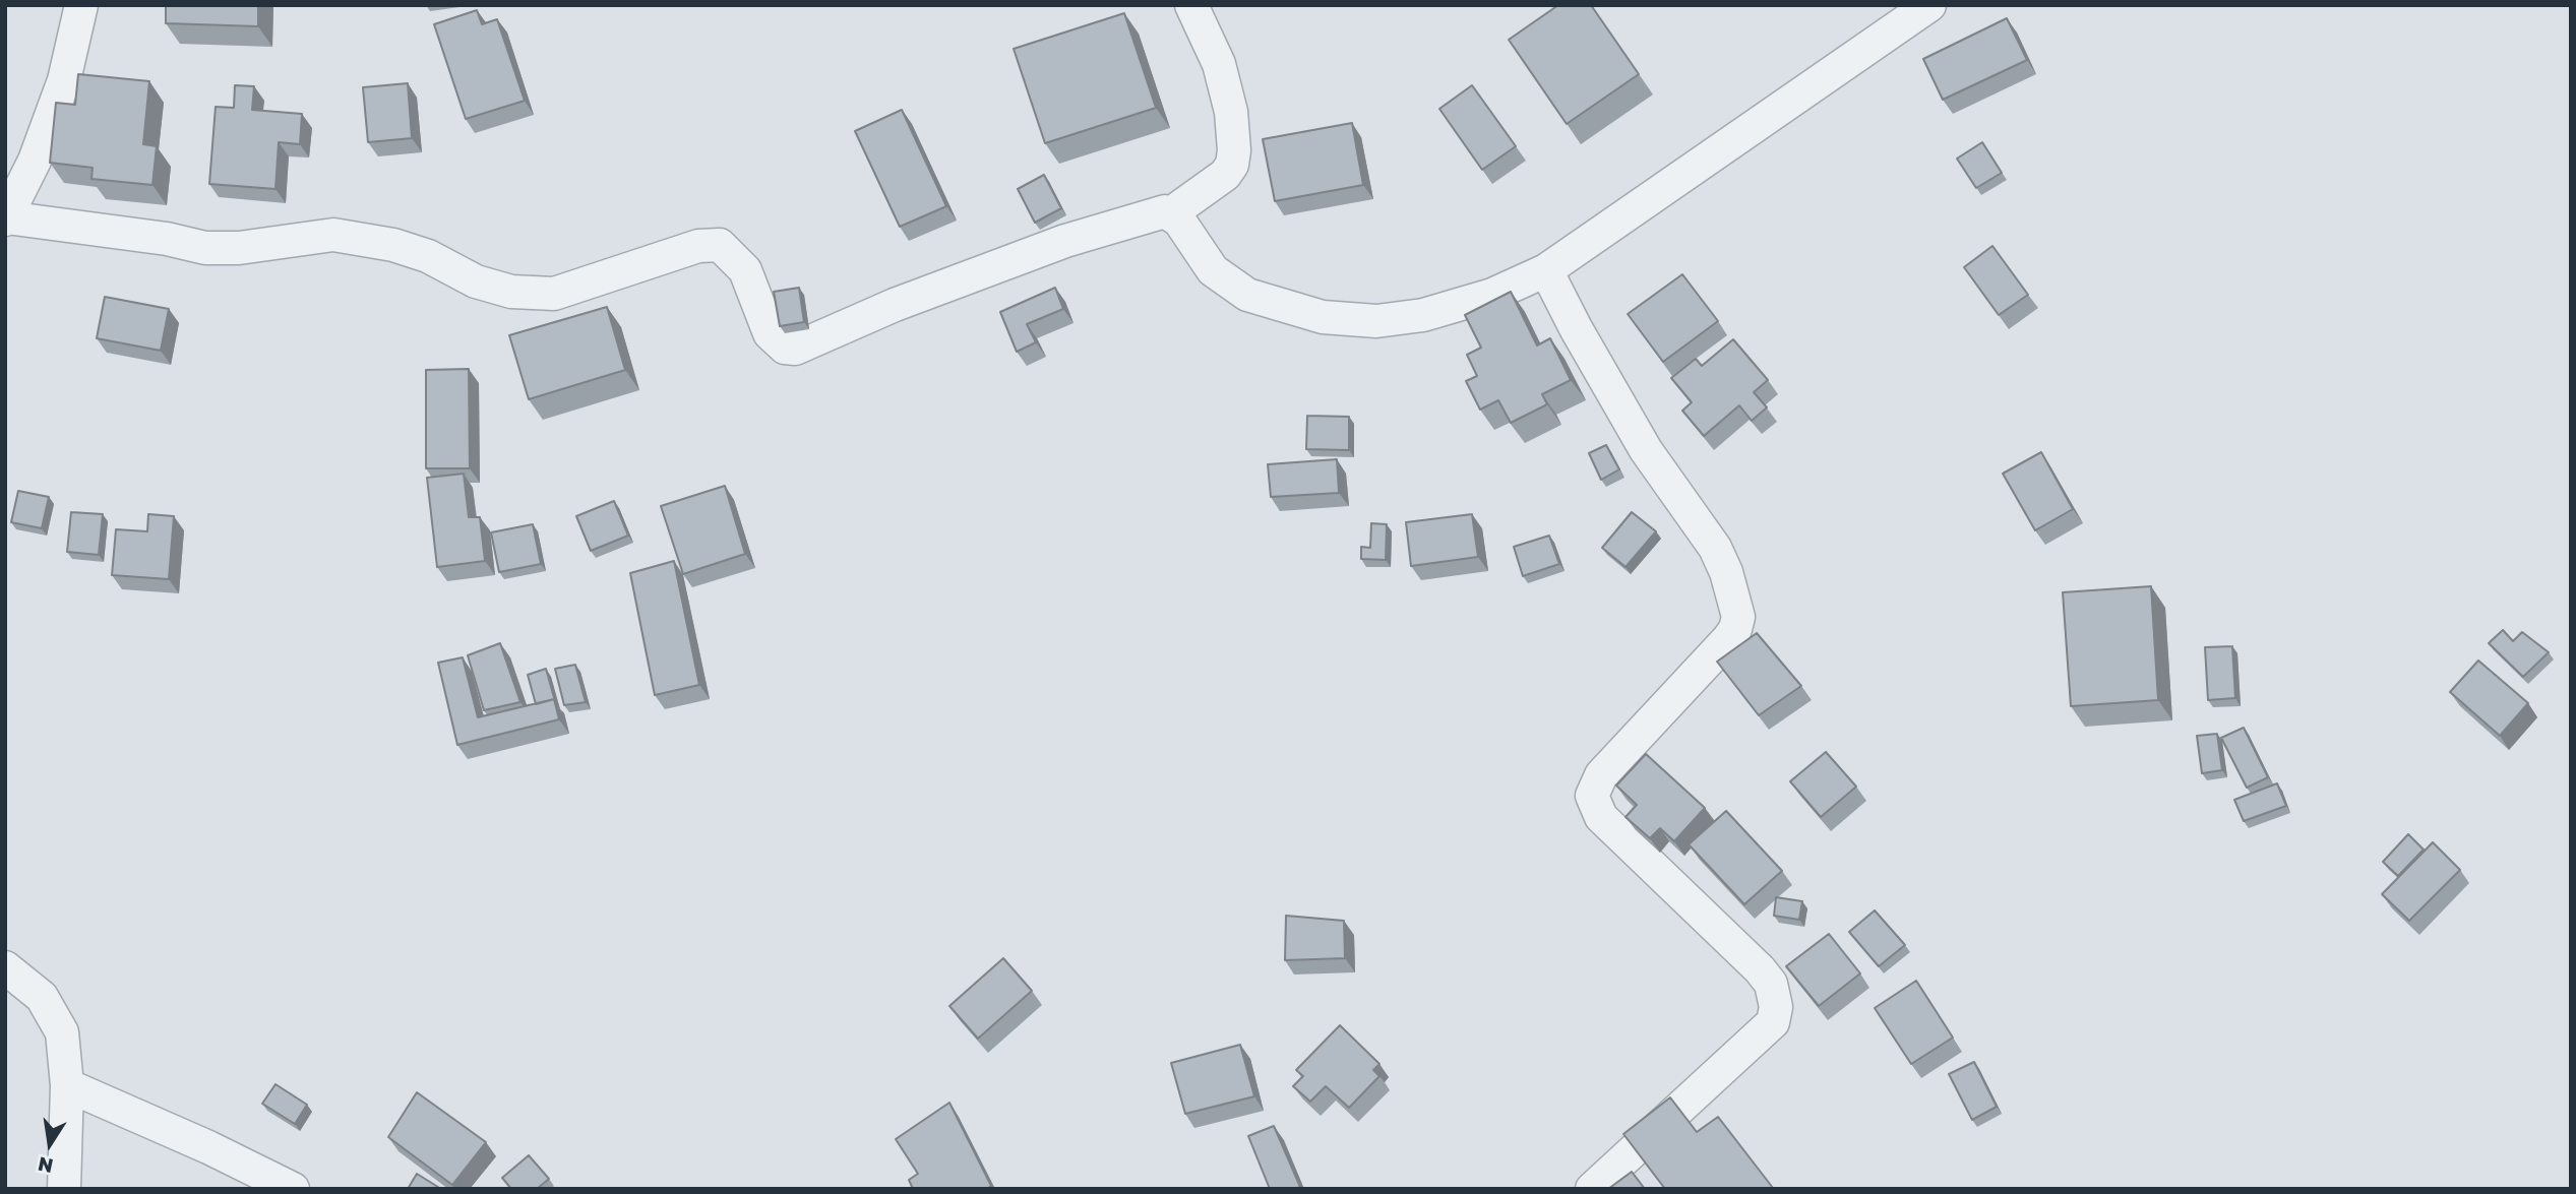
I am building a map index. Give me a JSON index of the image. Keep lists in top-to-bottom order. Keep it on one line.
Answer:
{"north":"bottom"}
